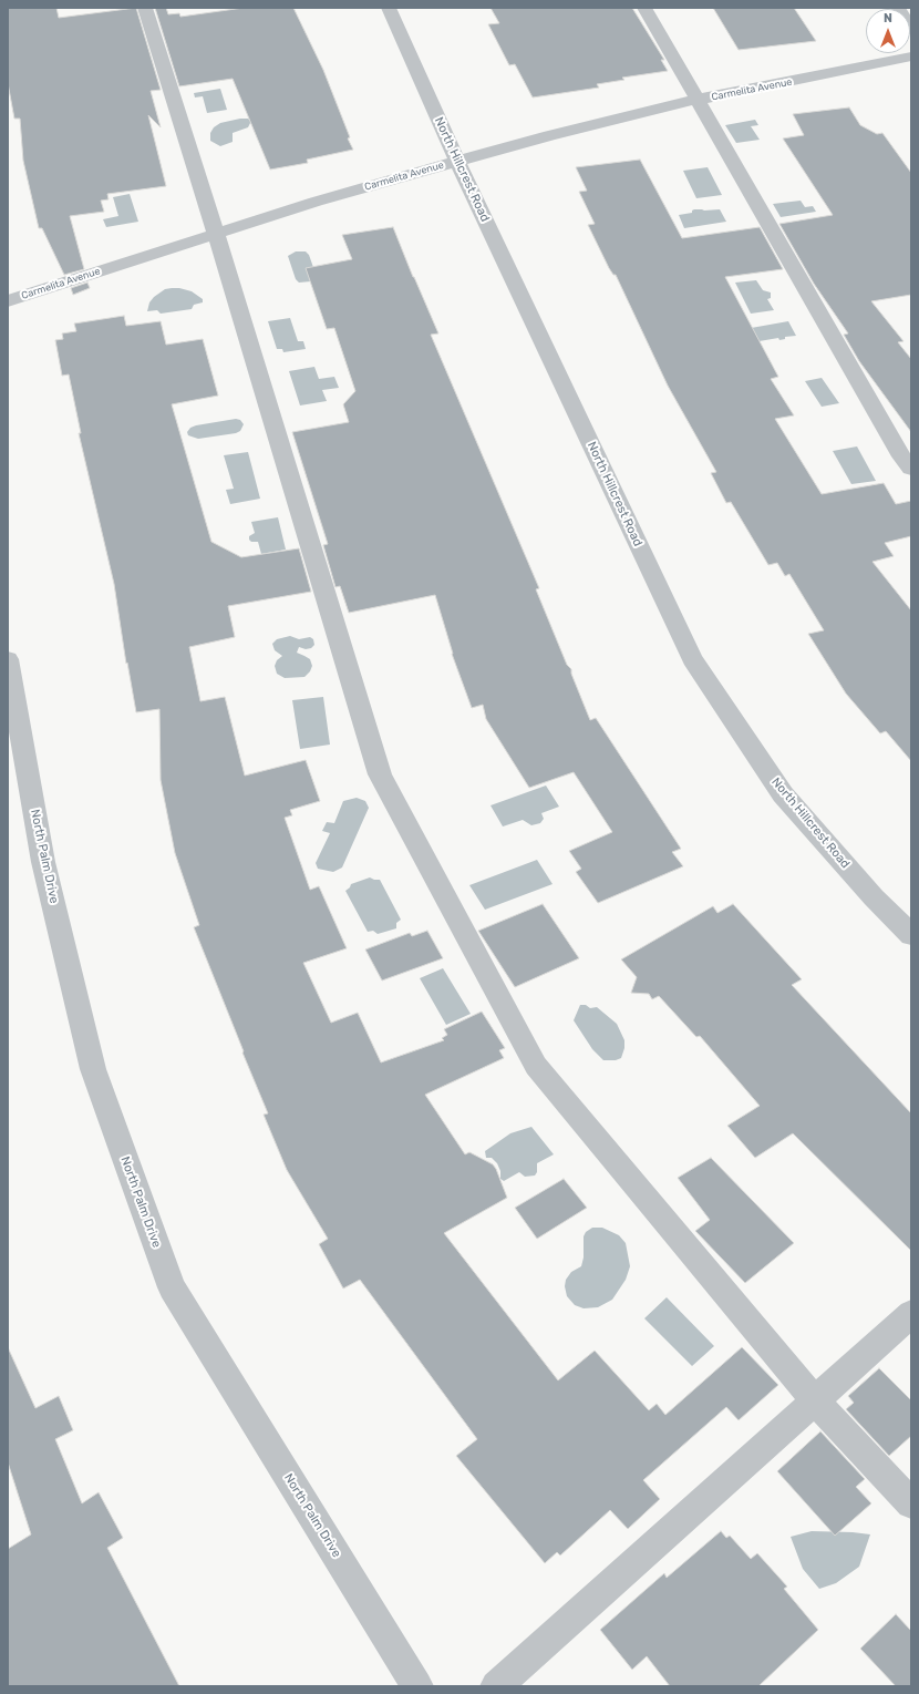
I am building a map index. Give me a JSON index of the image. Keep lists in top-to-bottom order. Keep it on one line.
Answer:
{"streets":{"street":["Carmelita Avenue","North Hillcrest Road","North Palm Drive"]},"crossings":[["Carmelita Avenue","North Hillcrest Road"]],"north":"top"}
